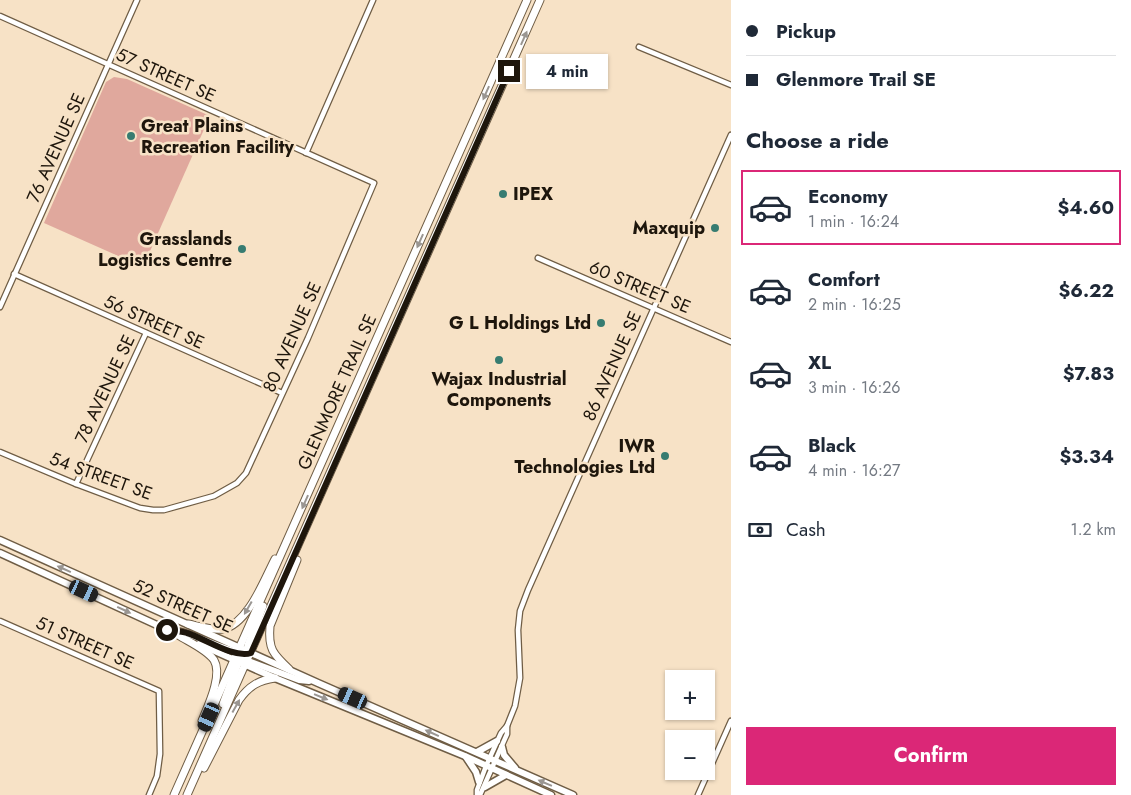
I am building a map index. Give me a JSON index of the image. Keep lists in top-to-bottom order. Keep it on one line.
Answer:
{"streets":{"main road":["GLENMORE TRAIL SE","52 STREET SE"],"street":["57 STREET SE","76 AVENUE SE","60 STREET SE","56 STREET SE","80 AVENUE SE","86 AVENUE SE","78 AVENUE SE","54 STREET SE","51 STREET SE"]},"crossings":[["57 STREET SE","76 AVENUE SE"],["57 STREET SE","80 AVENUE SE"],["76 AVENUE SE","56 STREET SE"],["60 STREET SE","86 AVENUE SE"],["56 STREET SE","80 AVENUE SE"],["56 STREET SE","78 AVENUE SE"],["80 AVENUE SE","54 STREET SE"],["86 AVENUE SE","52 STREET SE"],["78 AVENUE SE","54 STREET SE"],["GLENMORE TRAIL SE","52 STREET SE"]],"places":["Great Plains Recreation Facility","IPEX","Maxquip","Grasslands Logistics Centre","G L Holdings Ltd","Wajax Industrial Components","IWR Technologies Ltd"],"page":{"banner":["Pickup","Glenmore Trail SE"],"bubble":"4 min","heading":"Choose a ride","list":[{"name":"Economy","note":"1 min · 16:24","value":"$4.60"},{"name":"Comfort","note":"2 min · 16:25","value":"$6.22"},{"name":"XL","note":"3 min · 16:26","value":"$7.83"},{"name":"Black","note":"4 min · 16:27","value":"$3.34"}],"pay":["Cash","1.2 km"],"map_buttons":["+","−"],"buttons":"Confirm"}}
